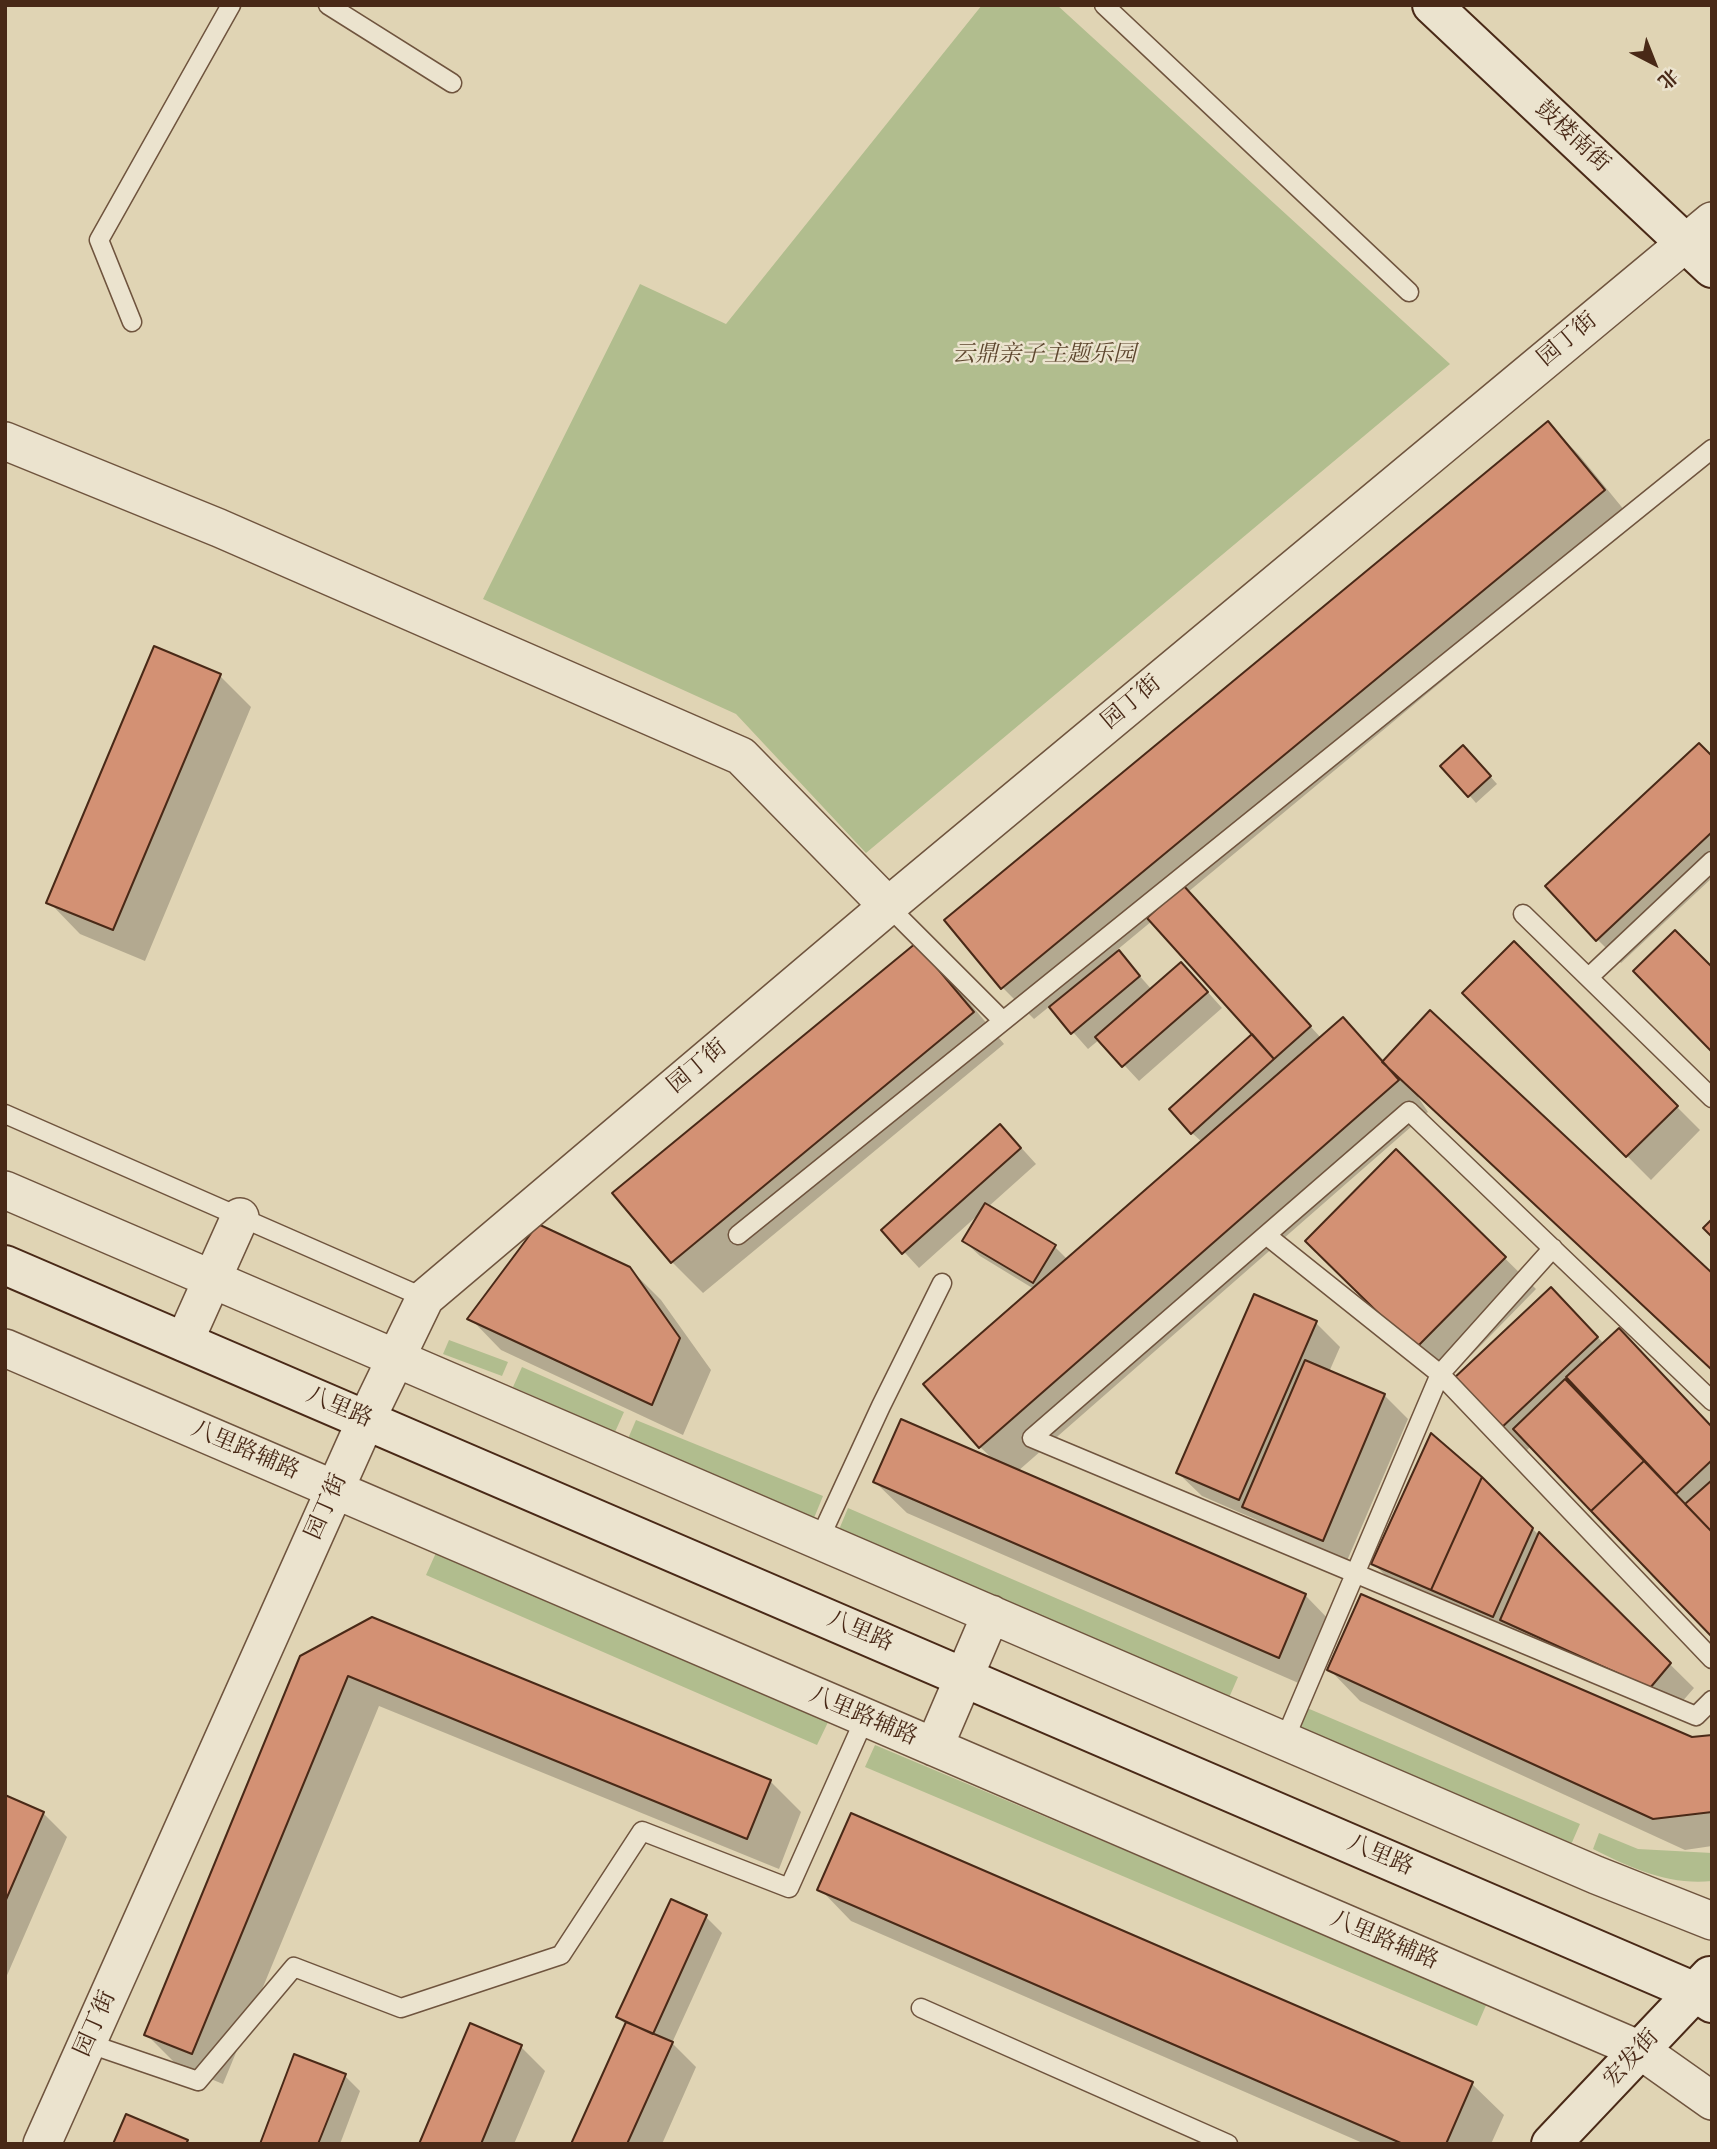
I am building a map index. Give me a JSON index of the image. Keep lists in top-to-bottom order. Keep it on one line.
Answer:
{"streets":{"main road":["鼓楼南街","八里路","宏发街"],"street":["园丁街","八里路辅路"]},"crossings":[["鼓楼南街","园丁街"],["园丁街","八里路"],["园丁街","八里路辅路"],["八里路","宏发街"],["八里路辅路","宏发街"]],"parks":["云鼎亲子主题乐园"],"north":"bottom right"}
